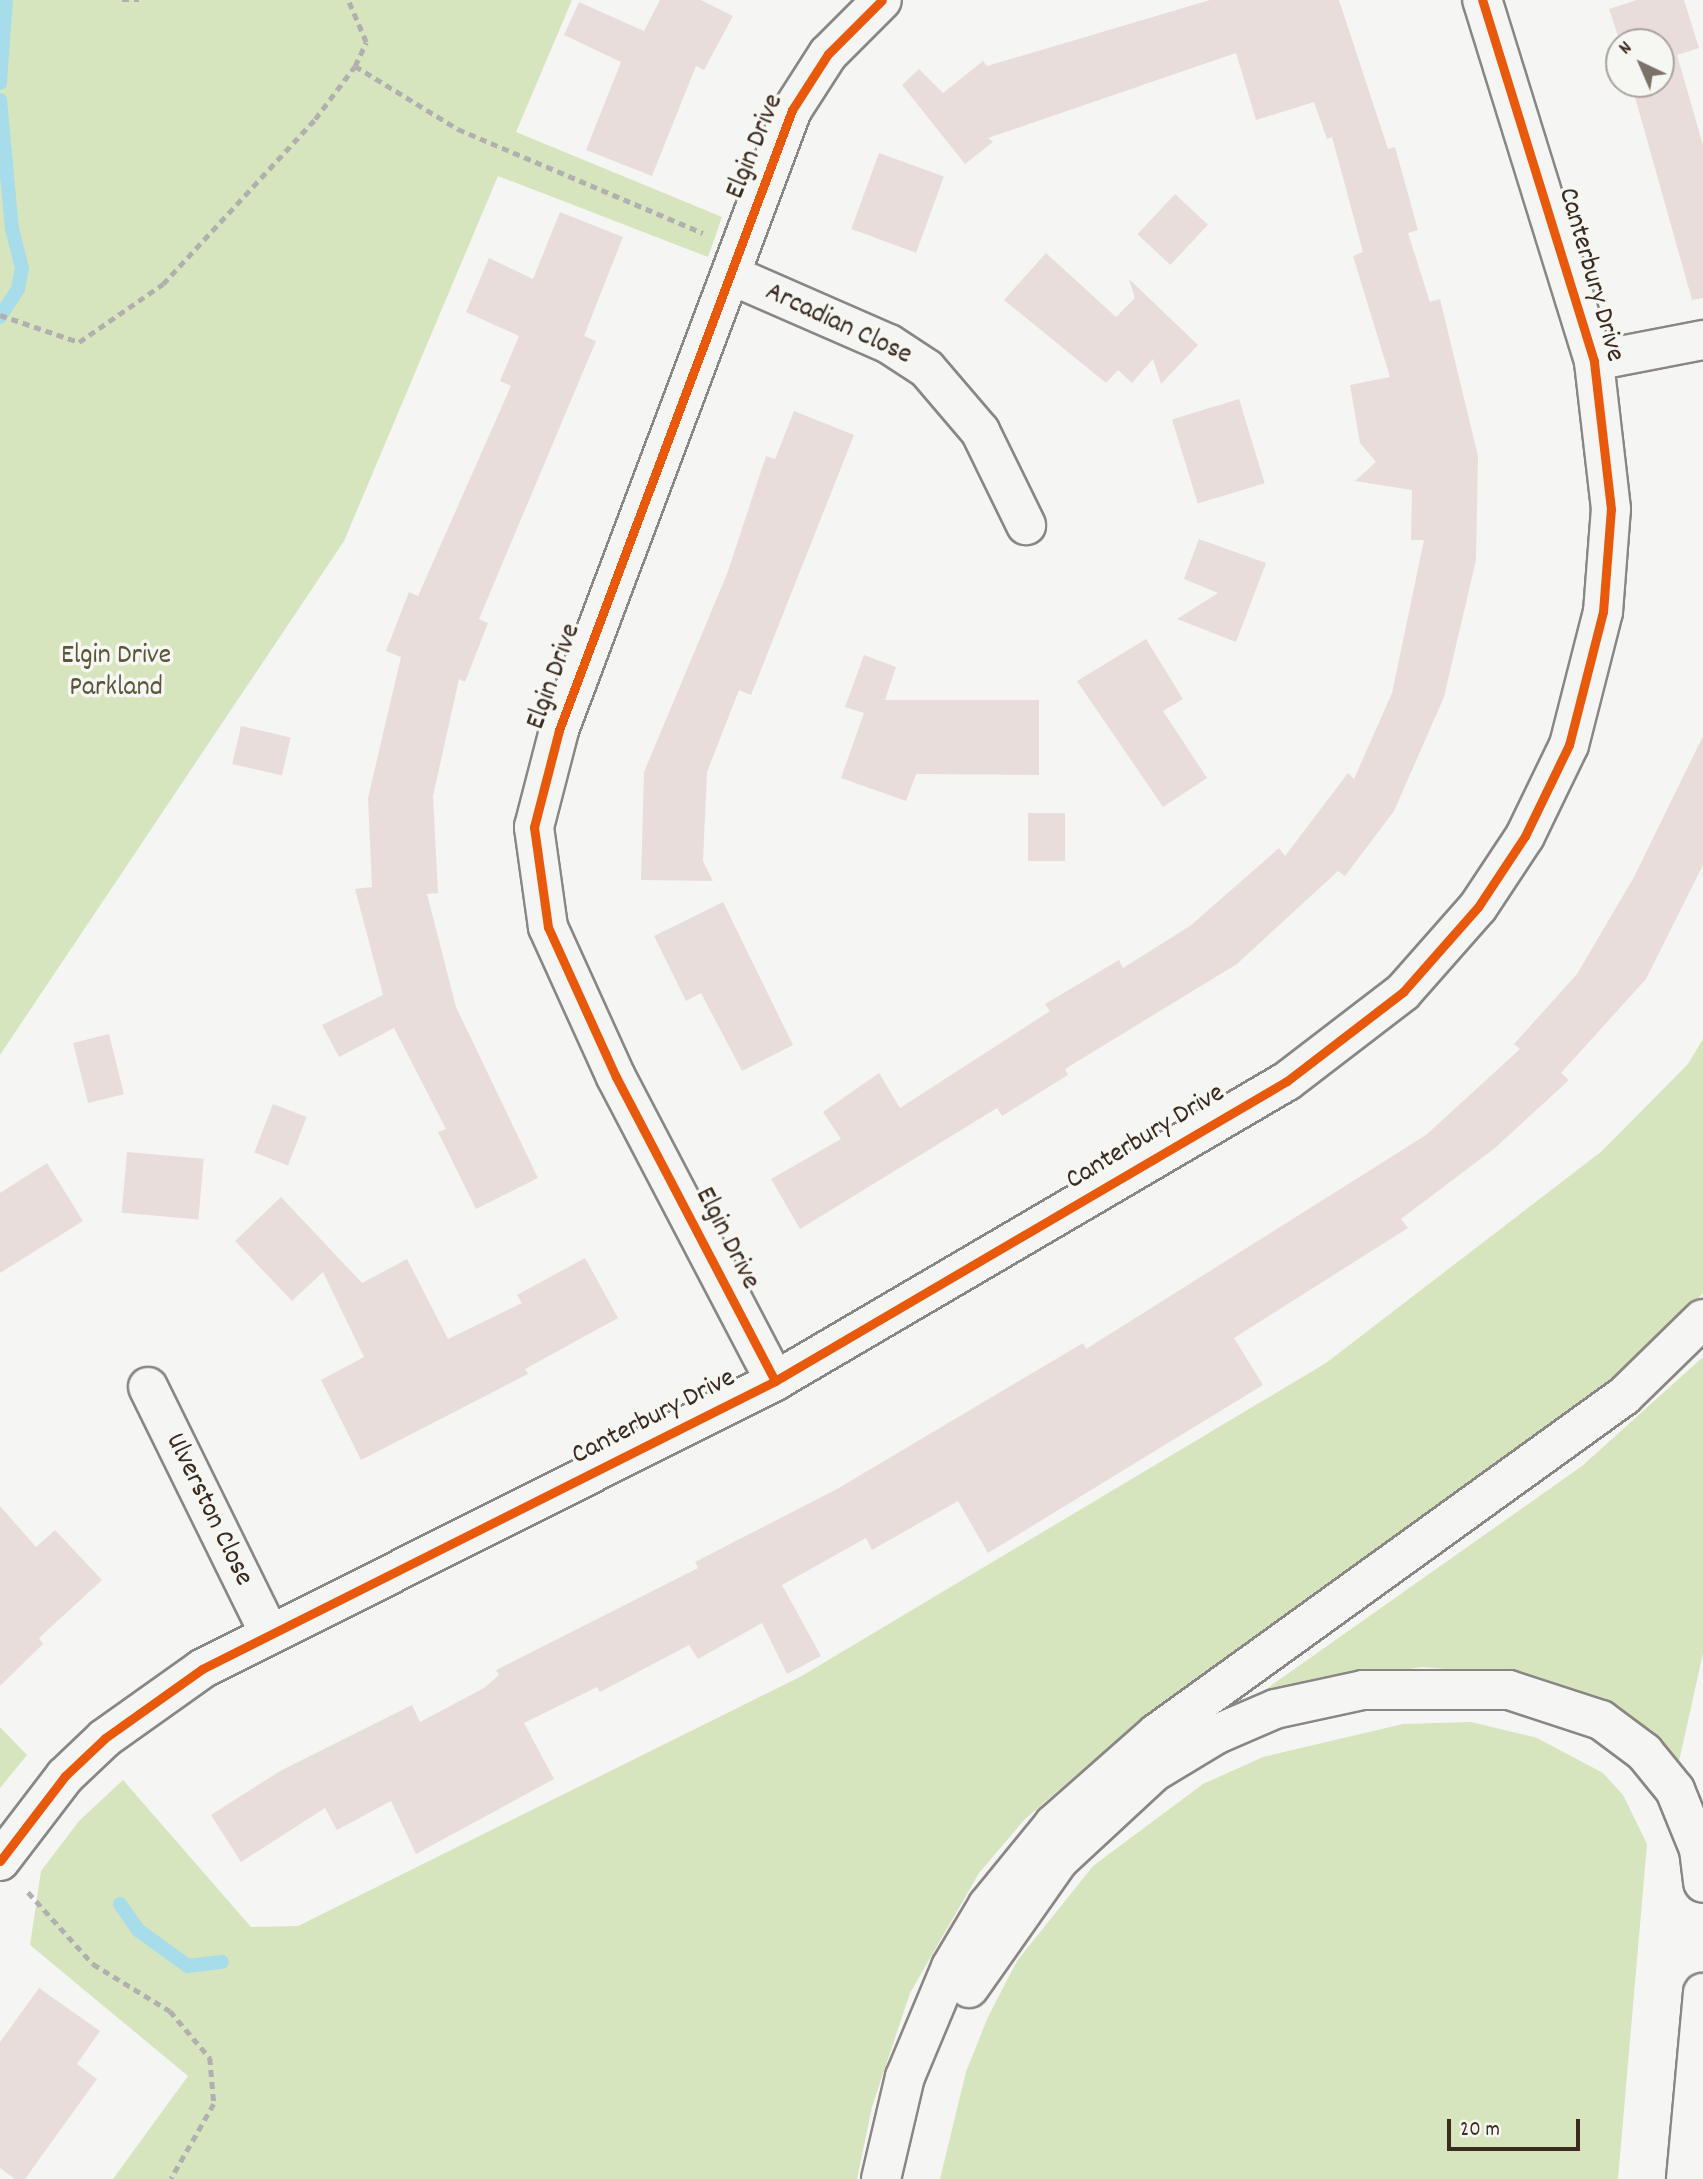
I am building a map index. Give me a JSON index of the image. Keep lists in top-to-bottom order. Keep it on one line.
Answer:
{"streets":{"street":["Elgin Drive","Canterbury Drive","Arcadian Close","Ulverston Close"]},"crossings":[["Elgin Drive","Canterbury Drive"],["Elgin Drive","Arcadian Close"],["Canterbury Drive","Ulverston Close"]],"parks":["Elgin Drive Parkland"],"scale_bar":"20 m","north":"top left"}
